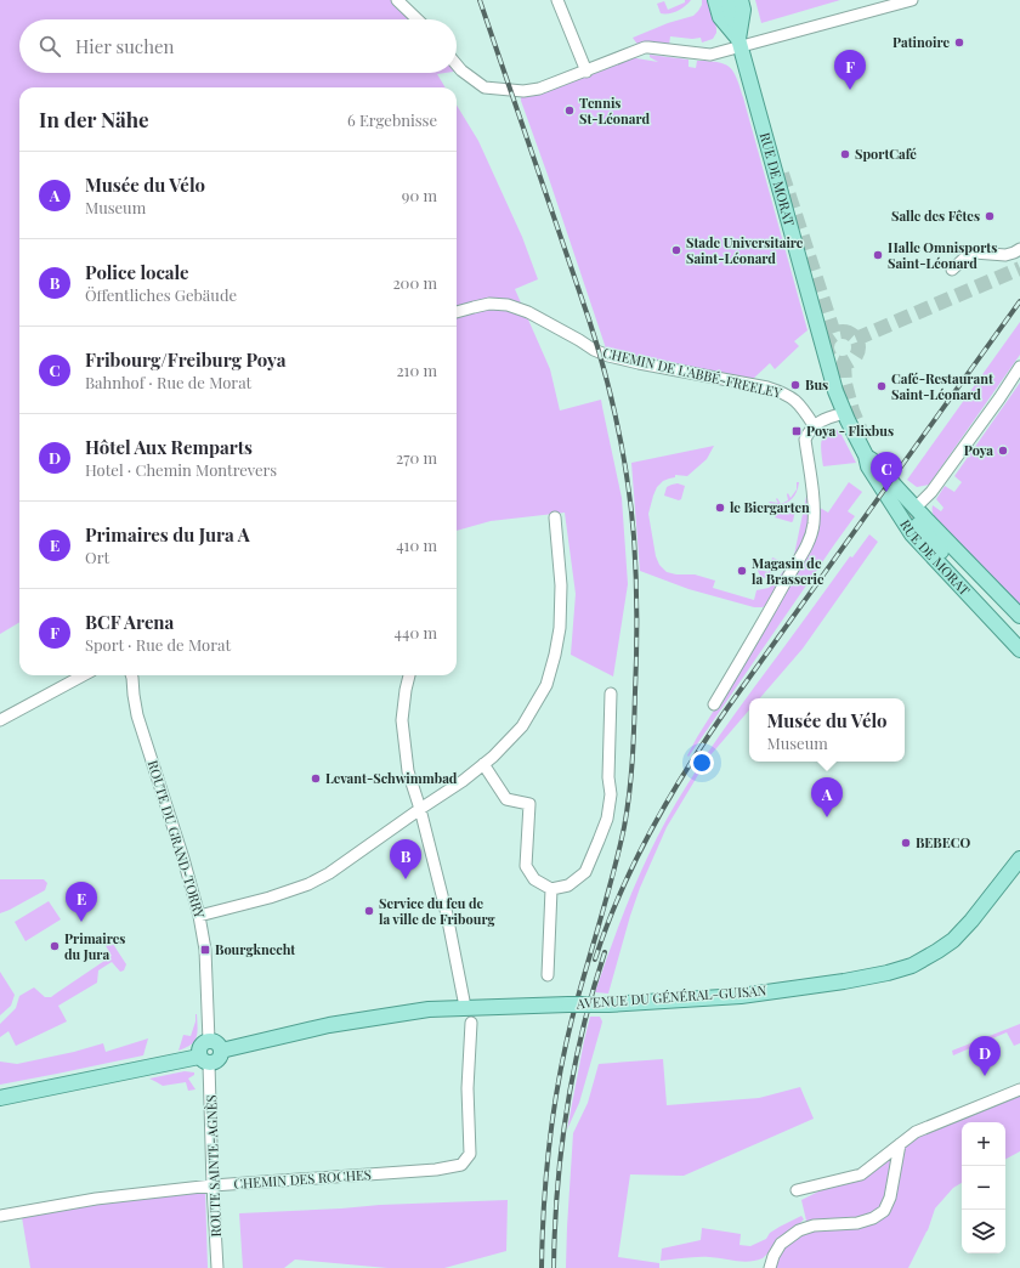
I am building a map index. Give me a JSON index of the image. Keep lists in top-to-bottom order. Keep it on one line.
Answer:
{"streets":{"main road":["RUE DE MORAT","AVENUE DU GÉNÉRAL-GUISAN"],"street":["CHEMIN DE L'ABBÉ-FREELEY","ROUTE DU GRAND-TORRY","ROUTE SAINTE-AGNÈS","CHEMIN DES ROCHES"]},"crossings":[["ROUTE DU GRAND-TORRY","AVENUE DU GÉNÉRAL-GUISAN"],["ROUTE DU GRAND-TORRY","ROUTE SAINTE-AGNÈS"],["AVENUE DU GÉNÉRAL-GUISAN","ROUTE SAINTE-AGNÈS"],["ROUTE SAINTE-AGNÈS","CHEMIN DES ROCHES"]],"places":{"other":["Patinoire","Tennis St-Léonard","SportCafé","Salle des Fêtes","Stade Universitaire Saint-Léonard","Halle Omnisports Saint-Léonard","Bus","Café-Restaurant Saint-Léonard","Poya","le Biergarten","Magasin de la Brasserie","Levant-Schwimmbad","BEBECO","Service du feu de la ville de Fribourg","Primaires du Jura"],"transit":["Poya - Flixbus","Bourgknecht"]},"page":{"search":"Hier suchen","pins":["F","C","A","B","E","D"],"heading":["In der Nähe","6 Ergebnisse"],"list":[{"mark":"A","name":"Musée du Vélo","note":"Museum","value":"90 m"},{"mark":"B","name":"Police locale","note":"Öffentliches Gebäude","value":"200 m"},{"mark":"C","name":"Fribourg/Freiburg Poya","note":"Bahnhof · Rue de Morat","value":"210 m"},{"mark":"D","name":"Hôtel Aux Remparts","note":"Hotel · Chemin Montrevers","value":"270 m"},{"mark":"E","name":"Primaires du Jura A","note":"Ort","value":"410 m"},{"mark":"F","name":"BCF Arena","note":"Sport · Rue de Morat","value":"440 m"}],"popup":["Musée du Vélo","Museum"],"map_buttons":["+","−"]}}
